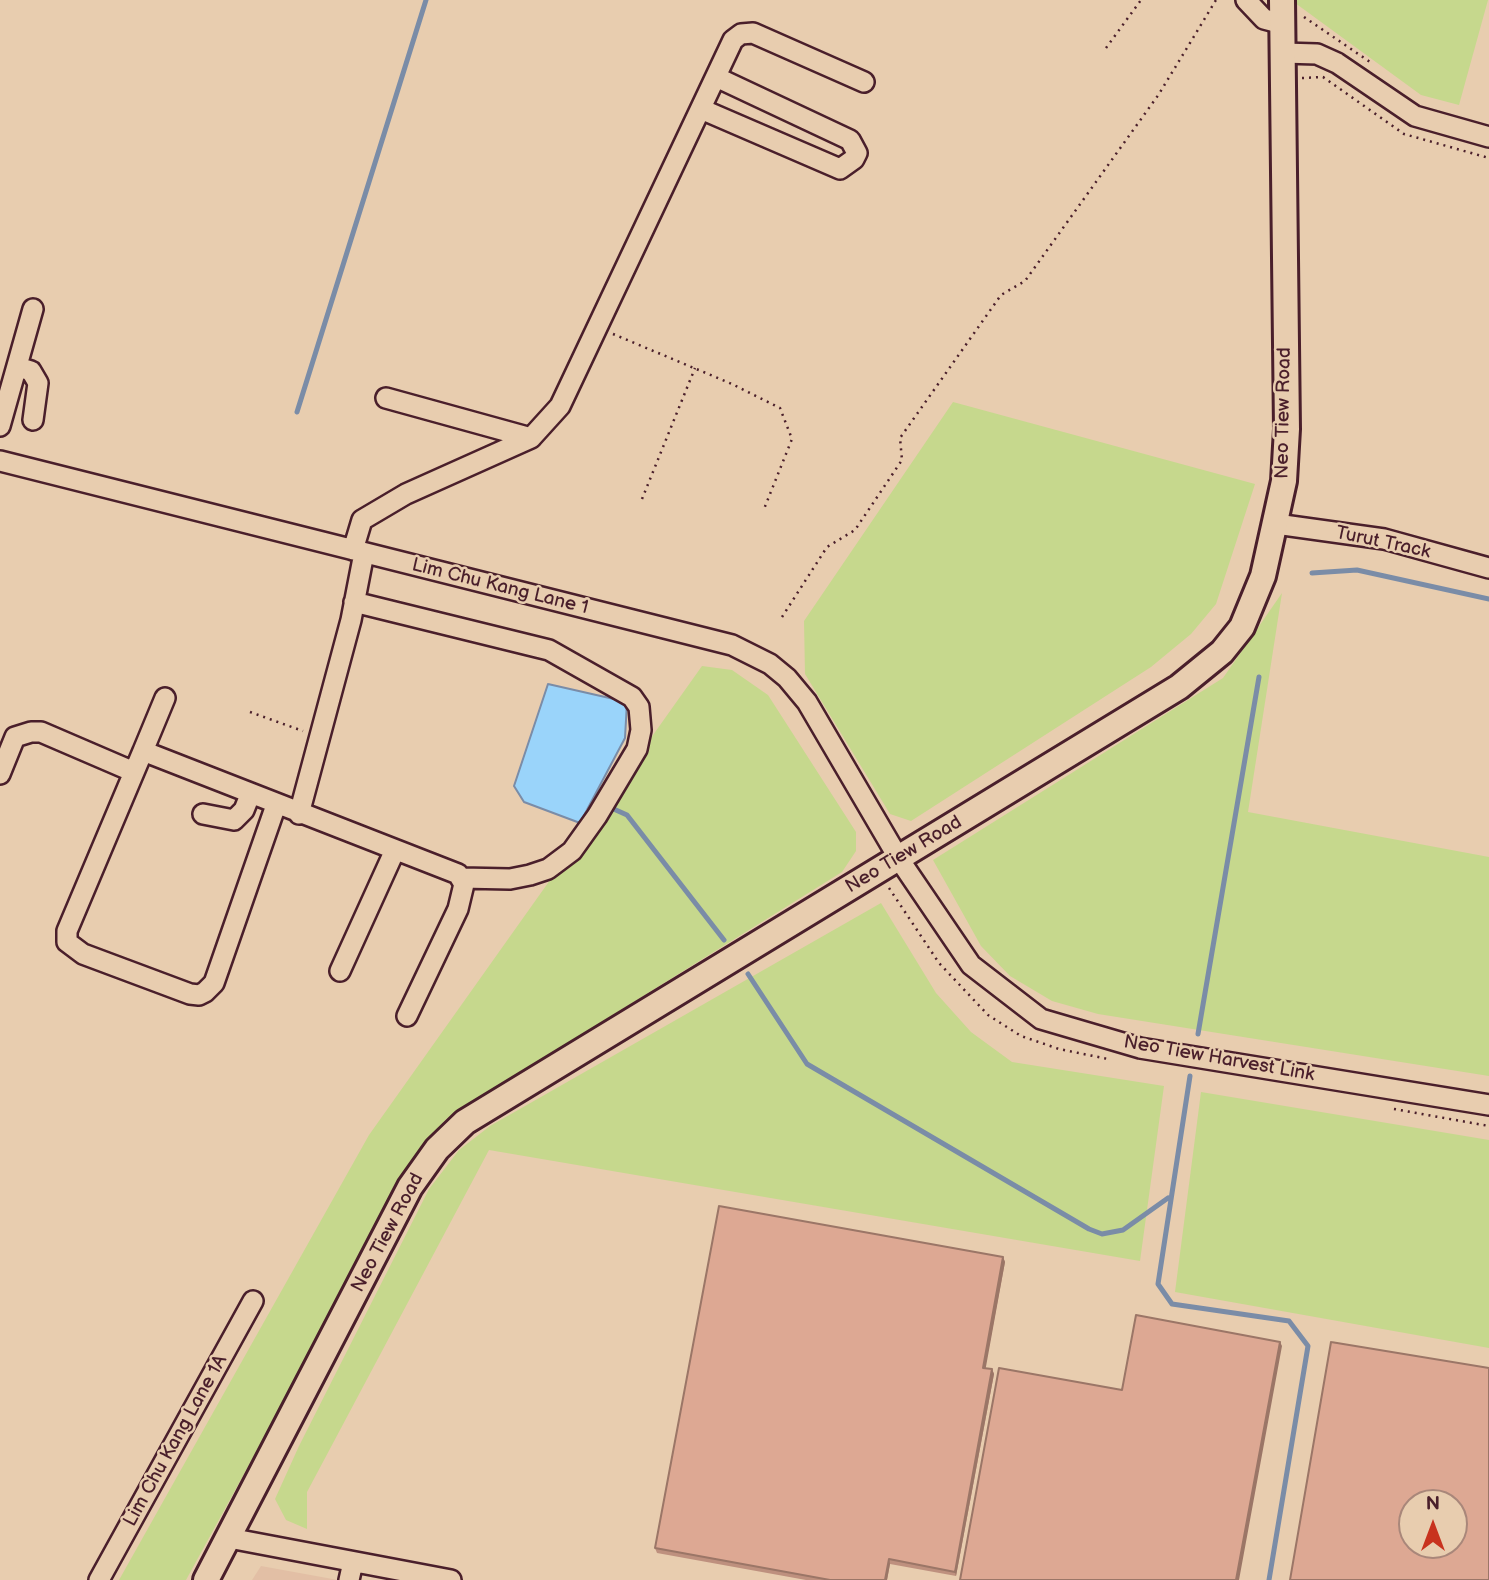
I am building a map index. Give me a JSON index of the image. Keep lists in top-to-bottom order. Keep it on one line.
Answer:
{"streets":{"main road":["Neo Tiew Road"],"street":["Turut Track","Lim Chu Kang Lane 1","Neo Tiew Harvest Link","Lim Chu Kang Lane 1A"]},"crossings":[["Neo Tiew Road","Turut Track"],["Neo Tiew Road","Lim Chu Kang Lane 1"],["Neo Tiew Road","Neo Tiew Harvest Link"],["Lim Chu Kang Lane 1","Neo Tiew Harvest Link"]],"north":"top"}
